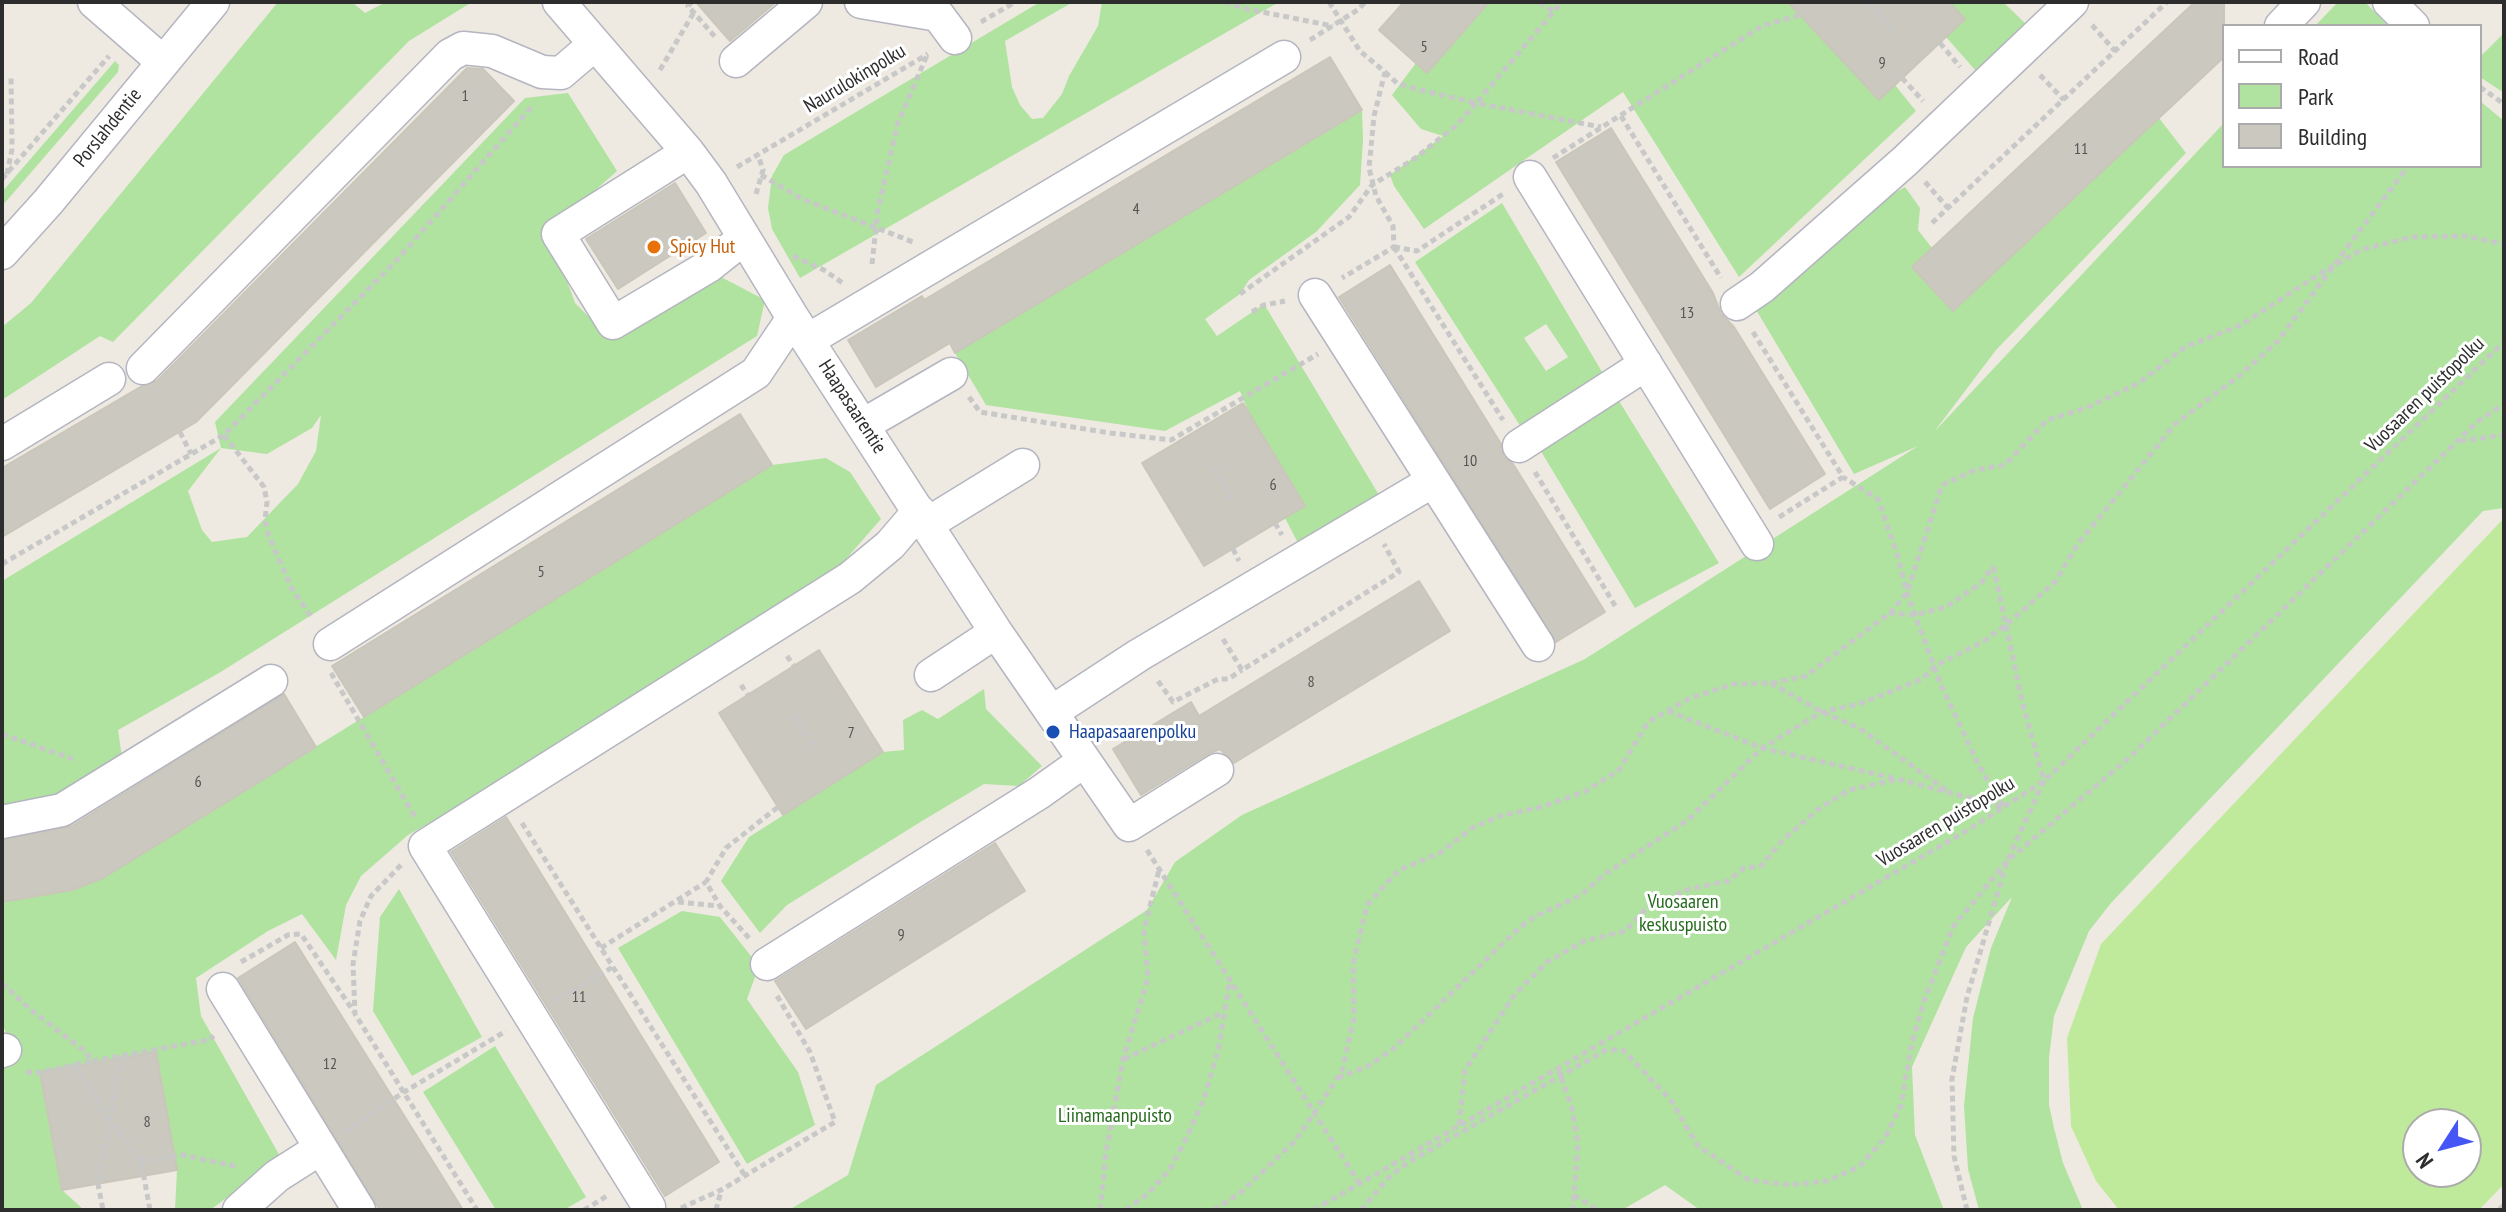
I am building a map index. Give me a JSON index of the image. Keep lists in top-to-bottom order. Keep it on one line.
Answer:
{"streets":{"street":["Porslahdentie","Haapasaarentie"],"path":["Naurulokinpolku","Vuosaaren puistopolku"]},"crossings":[["Naurulokinpolku","Haapasaarentie"]],"parks":["Vuosaaren keskuspuisto","Liinamaanpuisto"],"places":["Spicy Hut","Haapasaarenpolku"],"house_numbers":["5","9","1","11","4","13","10","6","5","8","7","6","9","11","12","8"],"legend":["Road","Park","Building"],"north":"bottom left"}
